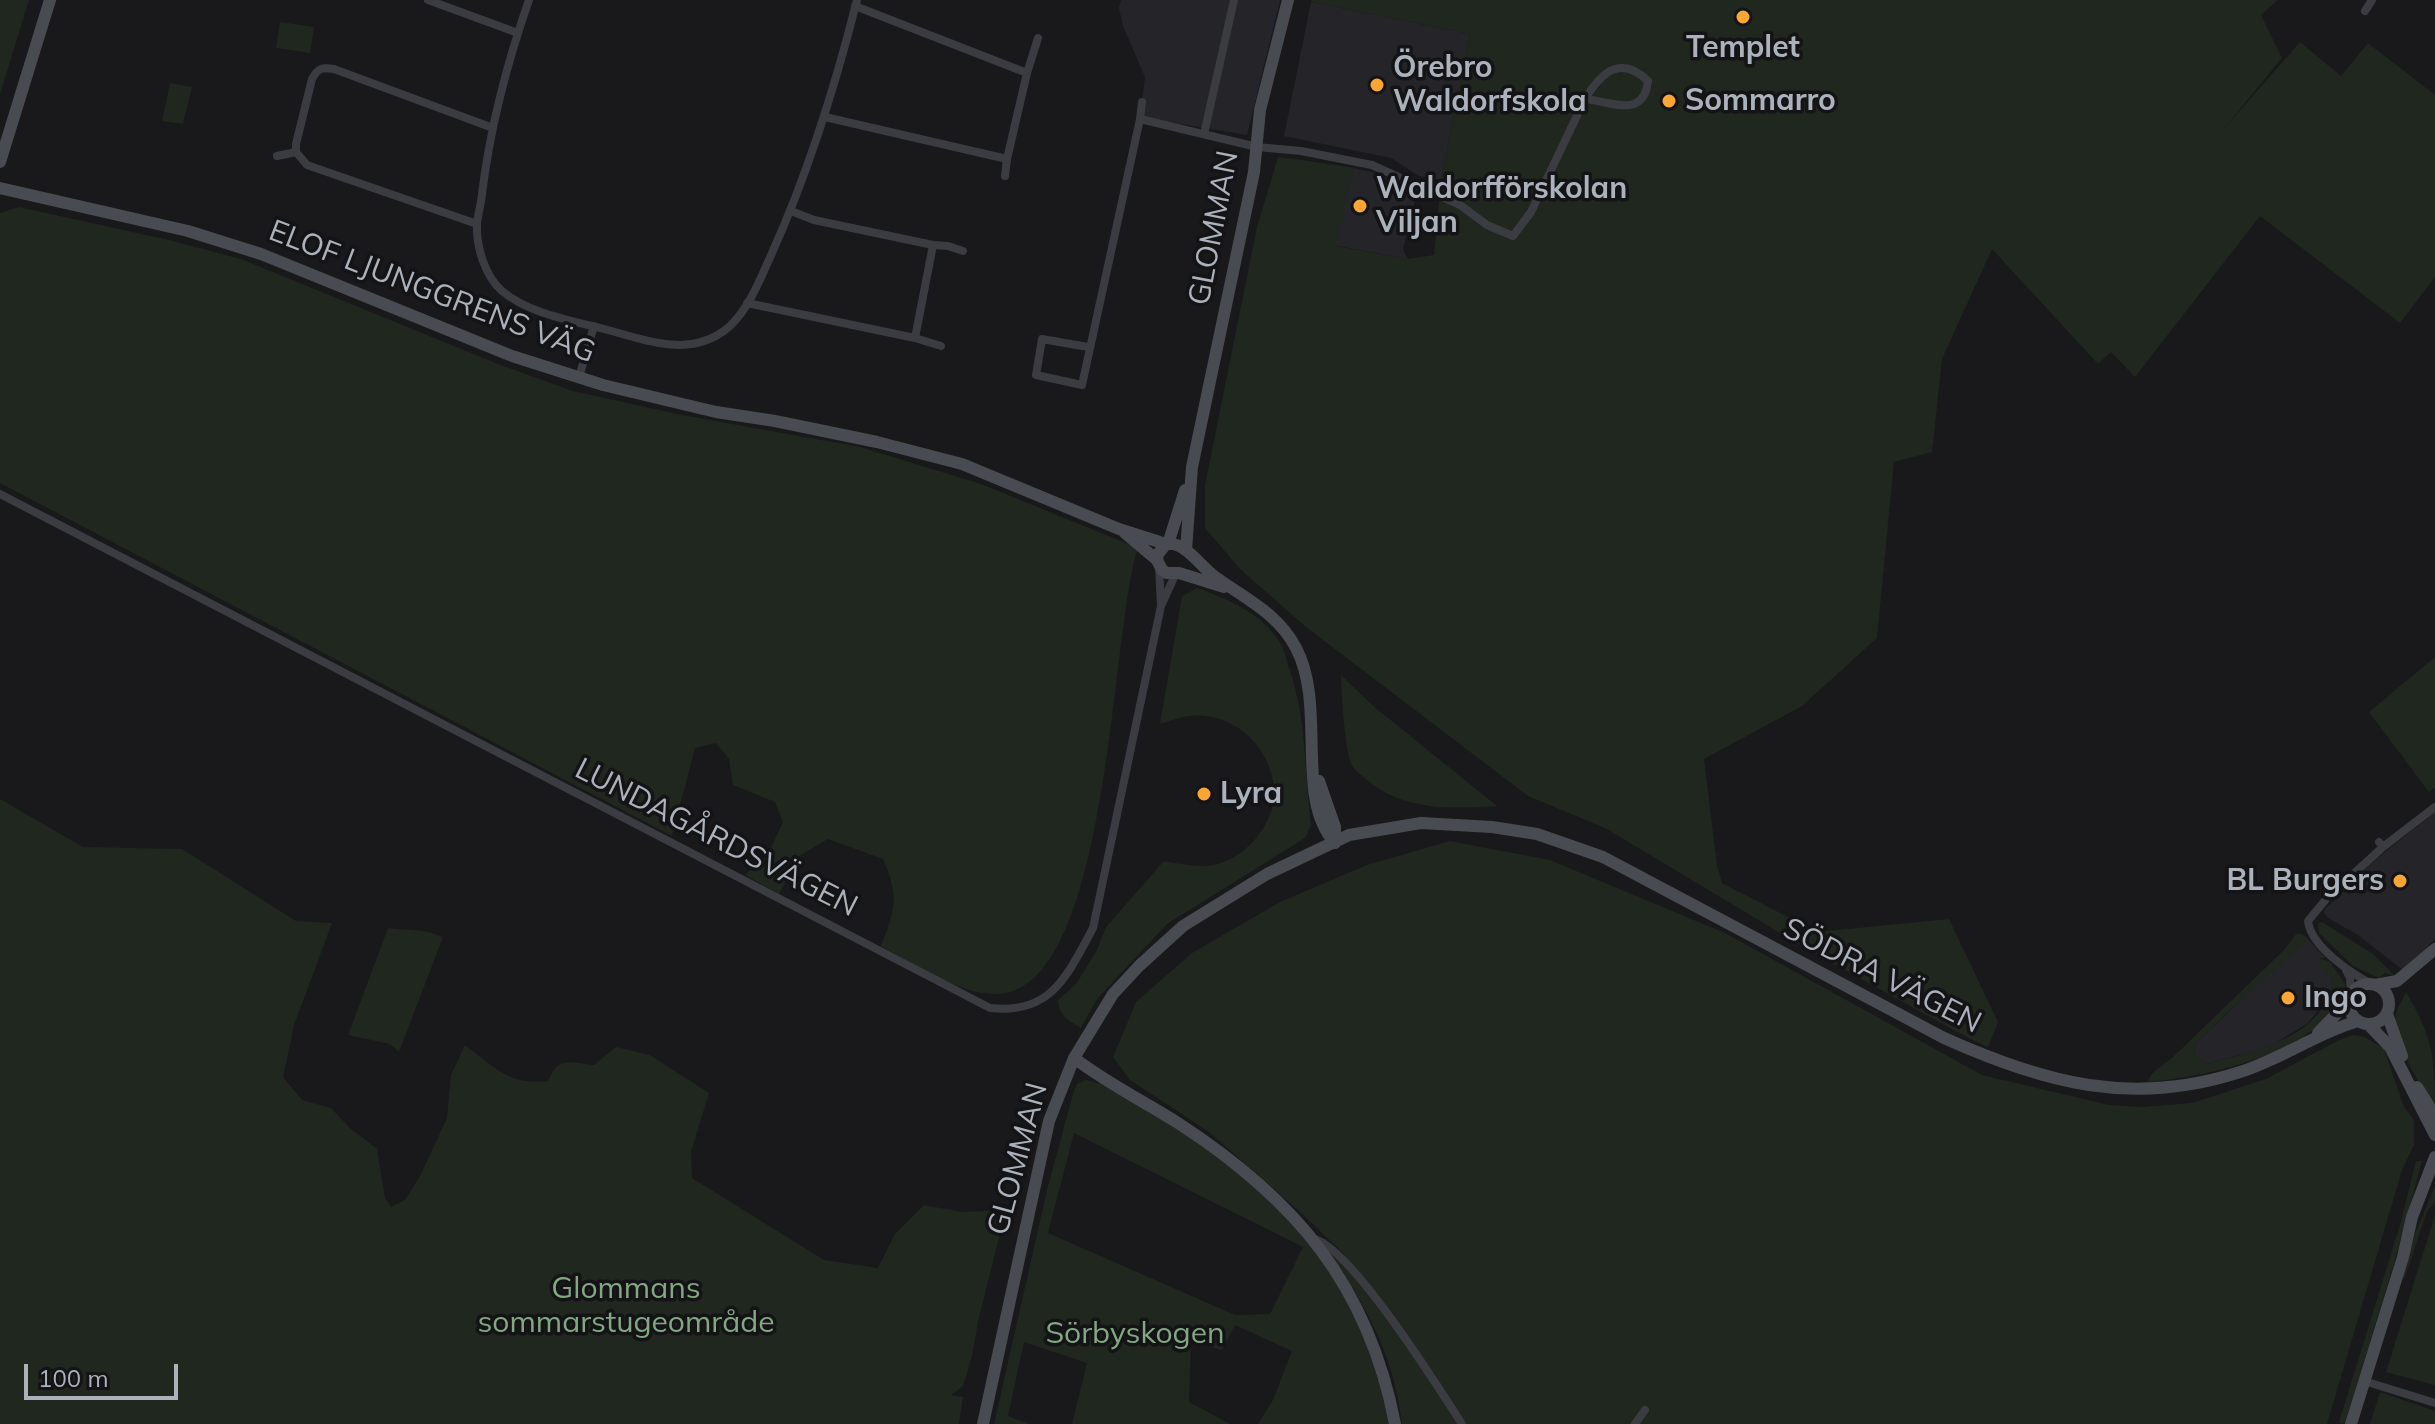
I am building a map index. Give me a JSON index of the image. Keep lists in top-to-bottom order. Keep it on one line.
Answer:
{"streets":{"street":["GLOMMAN","ELOF LJUNGGRENS VÄG","LUNDAGÅRDSVÄGEN","SÖDRA VÄGEN"]},"crossings":[["GLOMMAN","ELOF LJUNGGRENS VÄG"],["GLOMMAN","LUNDAGÅRDSVÄGEN"],["GLOMMAN","SÖDRA VÄGEN"],["ELOF LJUNGGRENS VÄG","LUNDAGÅRDSVÄGEN"]],"parks":["Glommans sommarstugeområde","Sörbyskogen"],"places":["Templet","Örebro Waldorfskola","Sommarro","Waldorfförskolan Viljan","Lyra","BL Burgers","Ingo"],"scale_bar":"100 m"}
